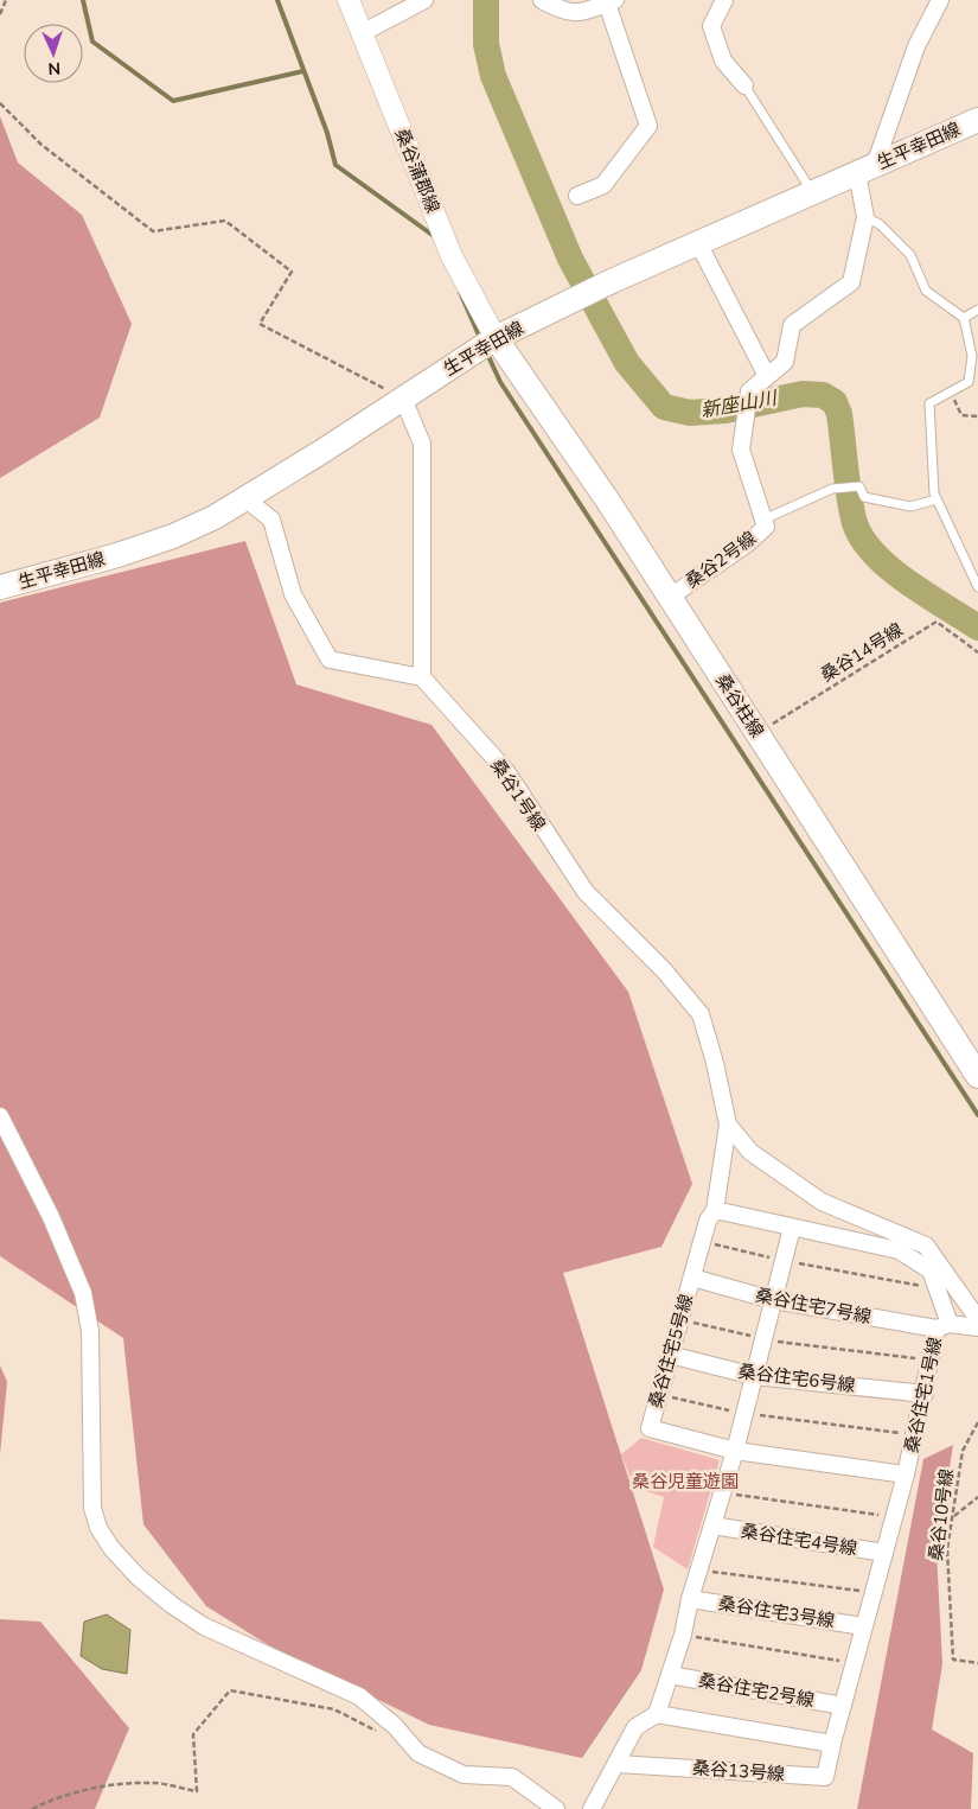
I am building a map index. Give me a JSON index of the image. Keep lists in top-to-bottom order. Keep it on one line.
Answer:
{"streets":{"main road":["生平幸田線","桑谷柱線"],"street":["桑谷蒲郡線","桑谷2号線","桑谷1号線","桑谷住宅7号線","桑谷住宅5号線","桑谷住宅6号線","桑谷住宅1号線","桑谷住宅4号線","桑谷住宅3号線","桑谷住宅2号線","桑谷13号線"],"path":["桑谷14号線","桑谷10号線"]},"crossings":[["生平幸田線","桑谷蒲郡線"],["生平幸田線","桑谷柱線"],["桑谷蒲郡線","桑谷柱線"],["桑谷2号線","桑谷柱線"],["桑谷14号線","桑谷柱線"],["桑谷1号線","桑谷住宅5号線"],["桑谷住宅7号線","桑谷住宅5号線"],["桑谷住宅7号線","桑谷住宅1号線"],["桑谷住宅5号線","桑谷住宅6号線"],["桑谷住宅5号線","桑谷住宅1号線"],["桑谷住宅6号線","桑谷住宅1号線"],["桑谷住宅1号線","桑谷住宅4号線"],["桑谷住宅1号線","桑谷住宅3号線"],["桑谷住宅1号線","桑谷住宅2号線"],["桑谷住宅1号線","桑谷13号線"]],"water":["新座山川"],"parks":["桑谷児童遊園"],"north":"bottom"}
